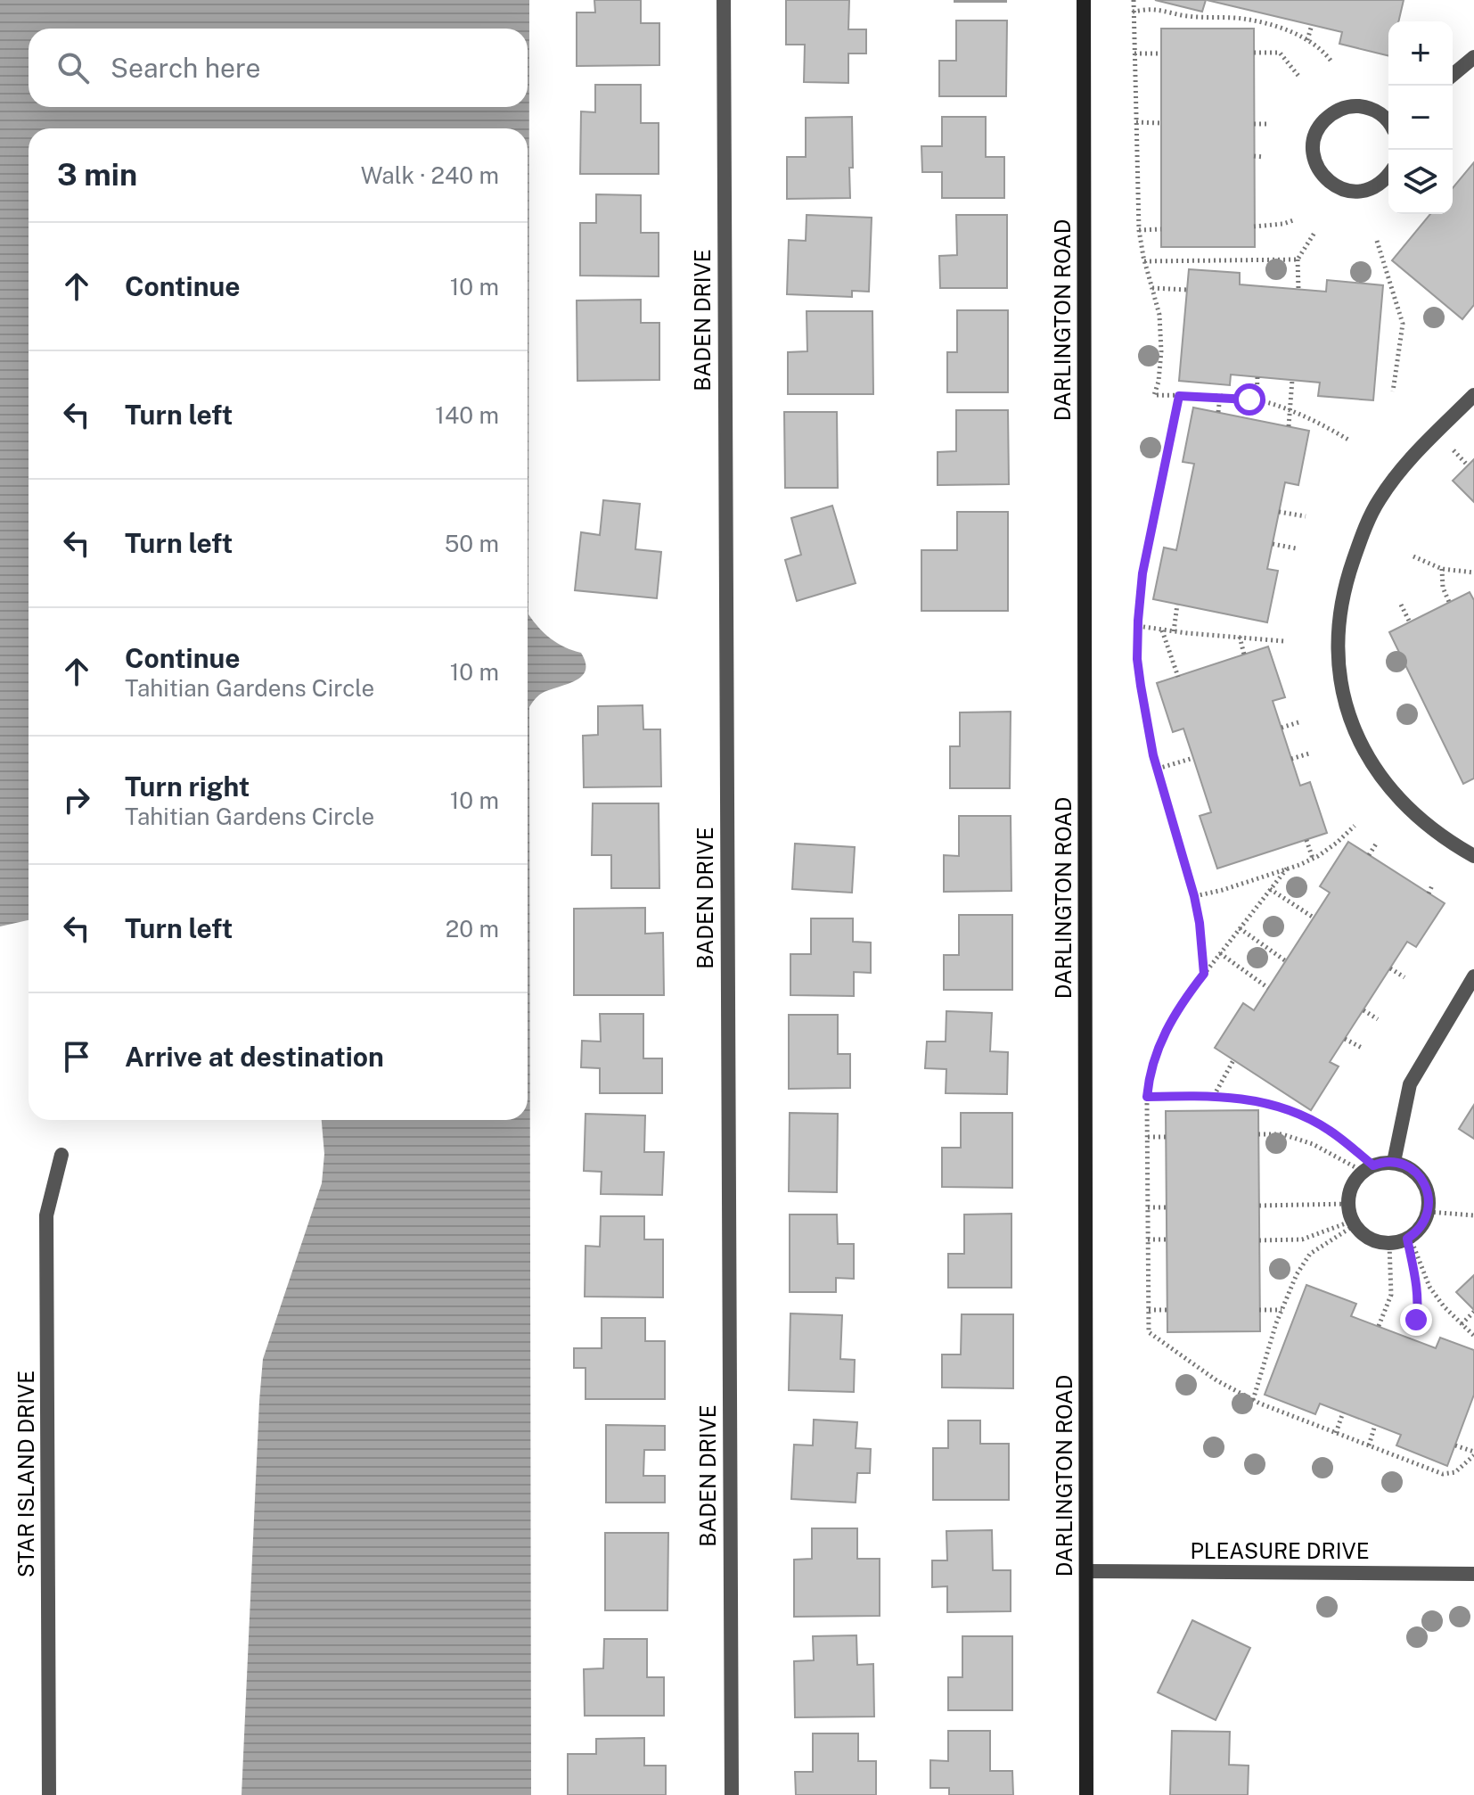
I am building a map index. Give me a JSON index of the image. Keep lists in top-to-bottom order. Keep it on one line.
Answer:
{"streets":{"street":["BADEN DRIVE","DARLINGTON ROAD","STAR ISLAND DRIVE","PLEASURE DRIVE"]},"crossings":[["DARLINGTON ROAD","PLEASURE DRIVE"]],"page":{"map_buttons":["+","−"],"search":"Search here","heading":["3 min","Walk · 240 m"],"list":[["Continue","10 m"],["Turn left","140 m"],["Turn left","50 m"],["Continue","Tahitian Gardens Circle","10 m"],["Turn right","Tahitian Gardens Circle","10 m"],["Turn left","20 m"],"Arrive at destination"]}}
